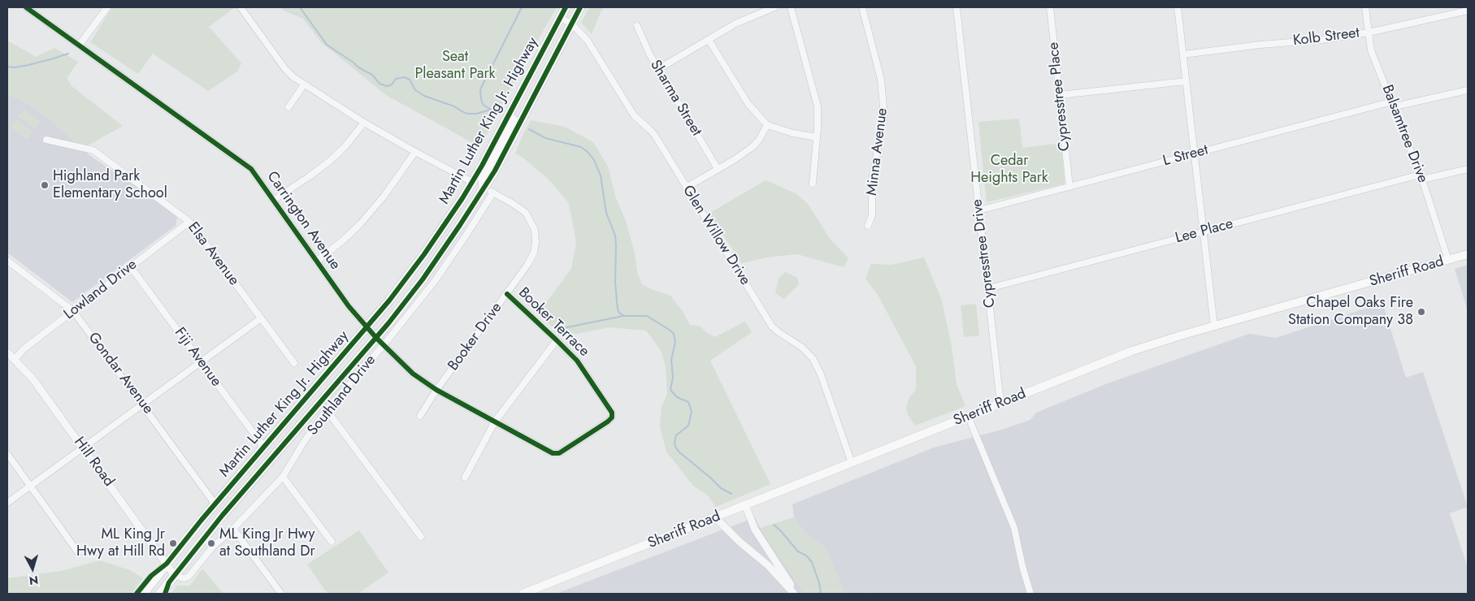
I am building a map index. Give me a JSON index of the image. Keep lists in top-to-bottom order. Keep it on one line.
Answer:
{"streets":{"main road":["Martin Luther King Jr. Highway","Sheriff Road"],"street":["Kolb Street","Cypresstree Place","Sharma Street","Balsamtree Drive","Minna Avenue","L Street","Carrington Avenue","Lee Place","Glen Willow Drive","Cypresstree Drive","Elsa Avenue","Lowland Drive","Booker Terrace","Booker Drive","Fiji Avenue","Gondar Avenue","Southland Drive","Hill Road"]},"crossings":[["Kolb Street","Balsamtree Drive"],["Cypresstree Place","L Street"],["Martin Luther King Jr. Highway","Carrington Avenue"],["Martin Luther King Jr. Highway","Glen Willow Drive"],["Martin Luther King Jr. Highway","Booker Drive"],["Martin Luther King Jr. Highway","Fiji Avenue"],["Martin Luther King Jr. Highway","Gondar Avenue"],["Martin Luther King Jr. Highway","Southland Drive"],["Martin Luther King Jr. Highway","Hill Road"],["Balsamtree Drive","L Street"],["Balsamtree Drive","Lee Place"],["Balsamtree Drive","Sheriff Road"],["L Street","Cypresstree Drive"],["Carrington Avenue","Booker Terrace"],["Carrington Avenue","Booker Drive"],["Carrington Avenue","Southland Drive"],["Lee Place","Cypresstree Drive"],["Glen Willow Drive","Sheriff Road"],["Cypresstree Drive","Sheriff Road"],["Elsa Avenue","Lowland Drive"],["Lowland Drive","Fiji Avenue"],["Lowland Drive","Gondar Avenue"],["Lowland Drive","Hill Road"],["Booker Terrace","Booker Drive"],["Booker Drive","Southland Drive"],["Southland Drive","Hill Road"]],"parks":["Seat Pleasant Park","Cedar Heights Park"],"places":["Highland Park Elementary School","Chapel Oaks Fire Station Company 38","ML King Jr Hwy at Hill Rd","ML King Jr Hwy at Southland Dr"],"north":"bottom"}
